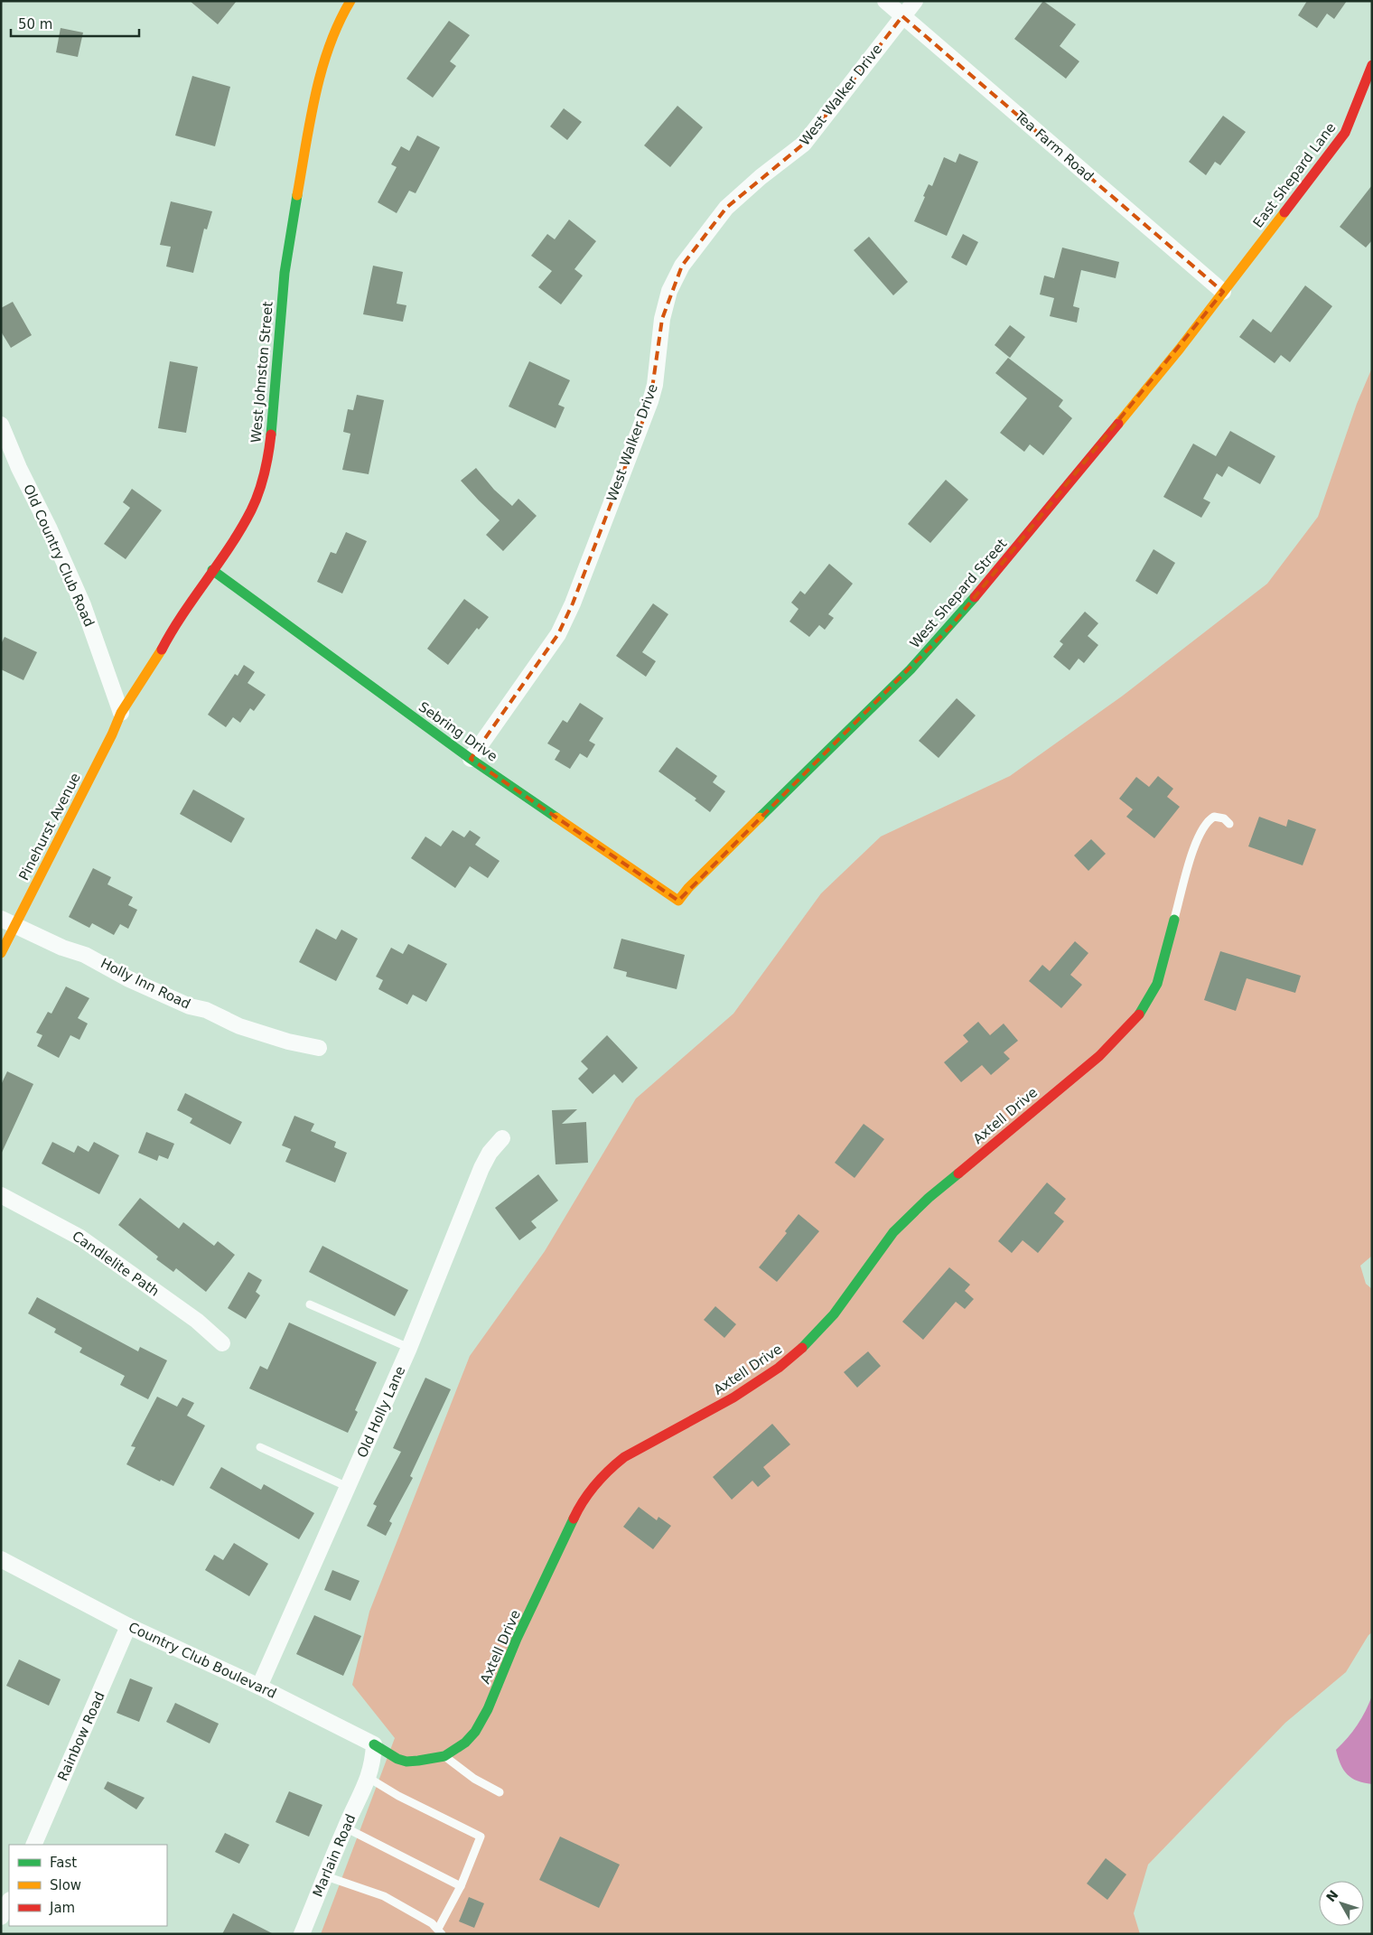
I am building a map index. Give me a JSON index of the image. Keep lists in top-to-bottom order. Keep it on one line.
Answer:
{"streets":{"street":["West Walker Drive","Tea Farm Road","East Shepard Lane","West Johnston Street","Old Country Club Road","West Shepard Street","Sebring Drive","Pinehurst Avenue","Holly Inn Road","Axtell Drive","Candlelite Path","Old Holly Lane","Country Club Boulevard","Rainbow Road","Marlain Road"]},"crossings":[["West Walker Drive","Tea Farm Road"],["West Walker Drive","Sebring Drive"],["Tea Farm Road","East Shepard Lane"],["Tea Farm Road","West Shepard Street"],["East Shepard Lane","West Shepard Street"],["West Johnston Street","Old Country Club Road"],["West Johnston Street","Sebring Drive"],["West Johnston Street","Pinehurst Avenue"],["Old Country Club Road","Pinehurst Avenue"],["West Shepard Street","Sebring Drive"],["Pinehurst Avenue","Holly Inn Road"],["Axtell Drive","Country Club Boulevard"],["Old Holly Lane","Country Club Boulevard"],["Country Club Boulevard","Rainbow Road"]],"legend":["Fast","Slow","Jam"],"scale_bar":"50 m","north":"top left"}
